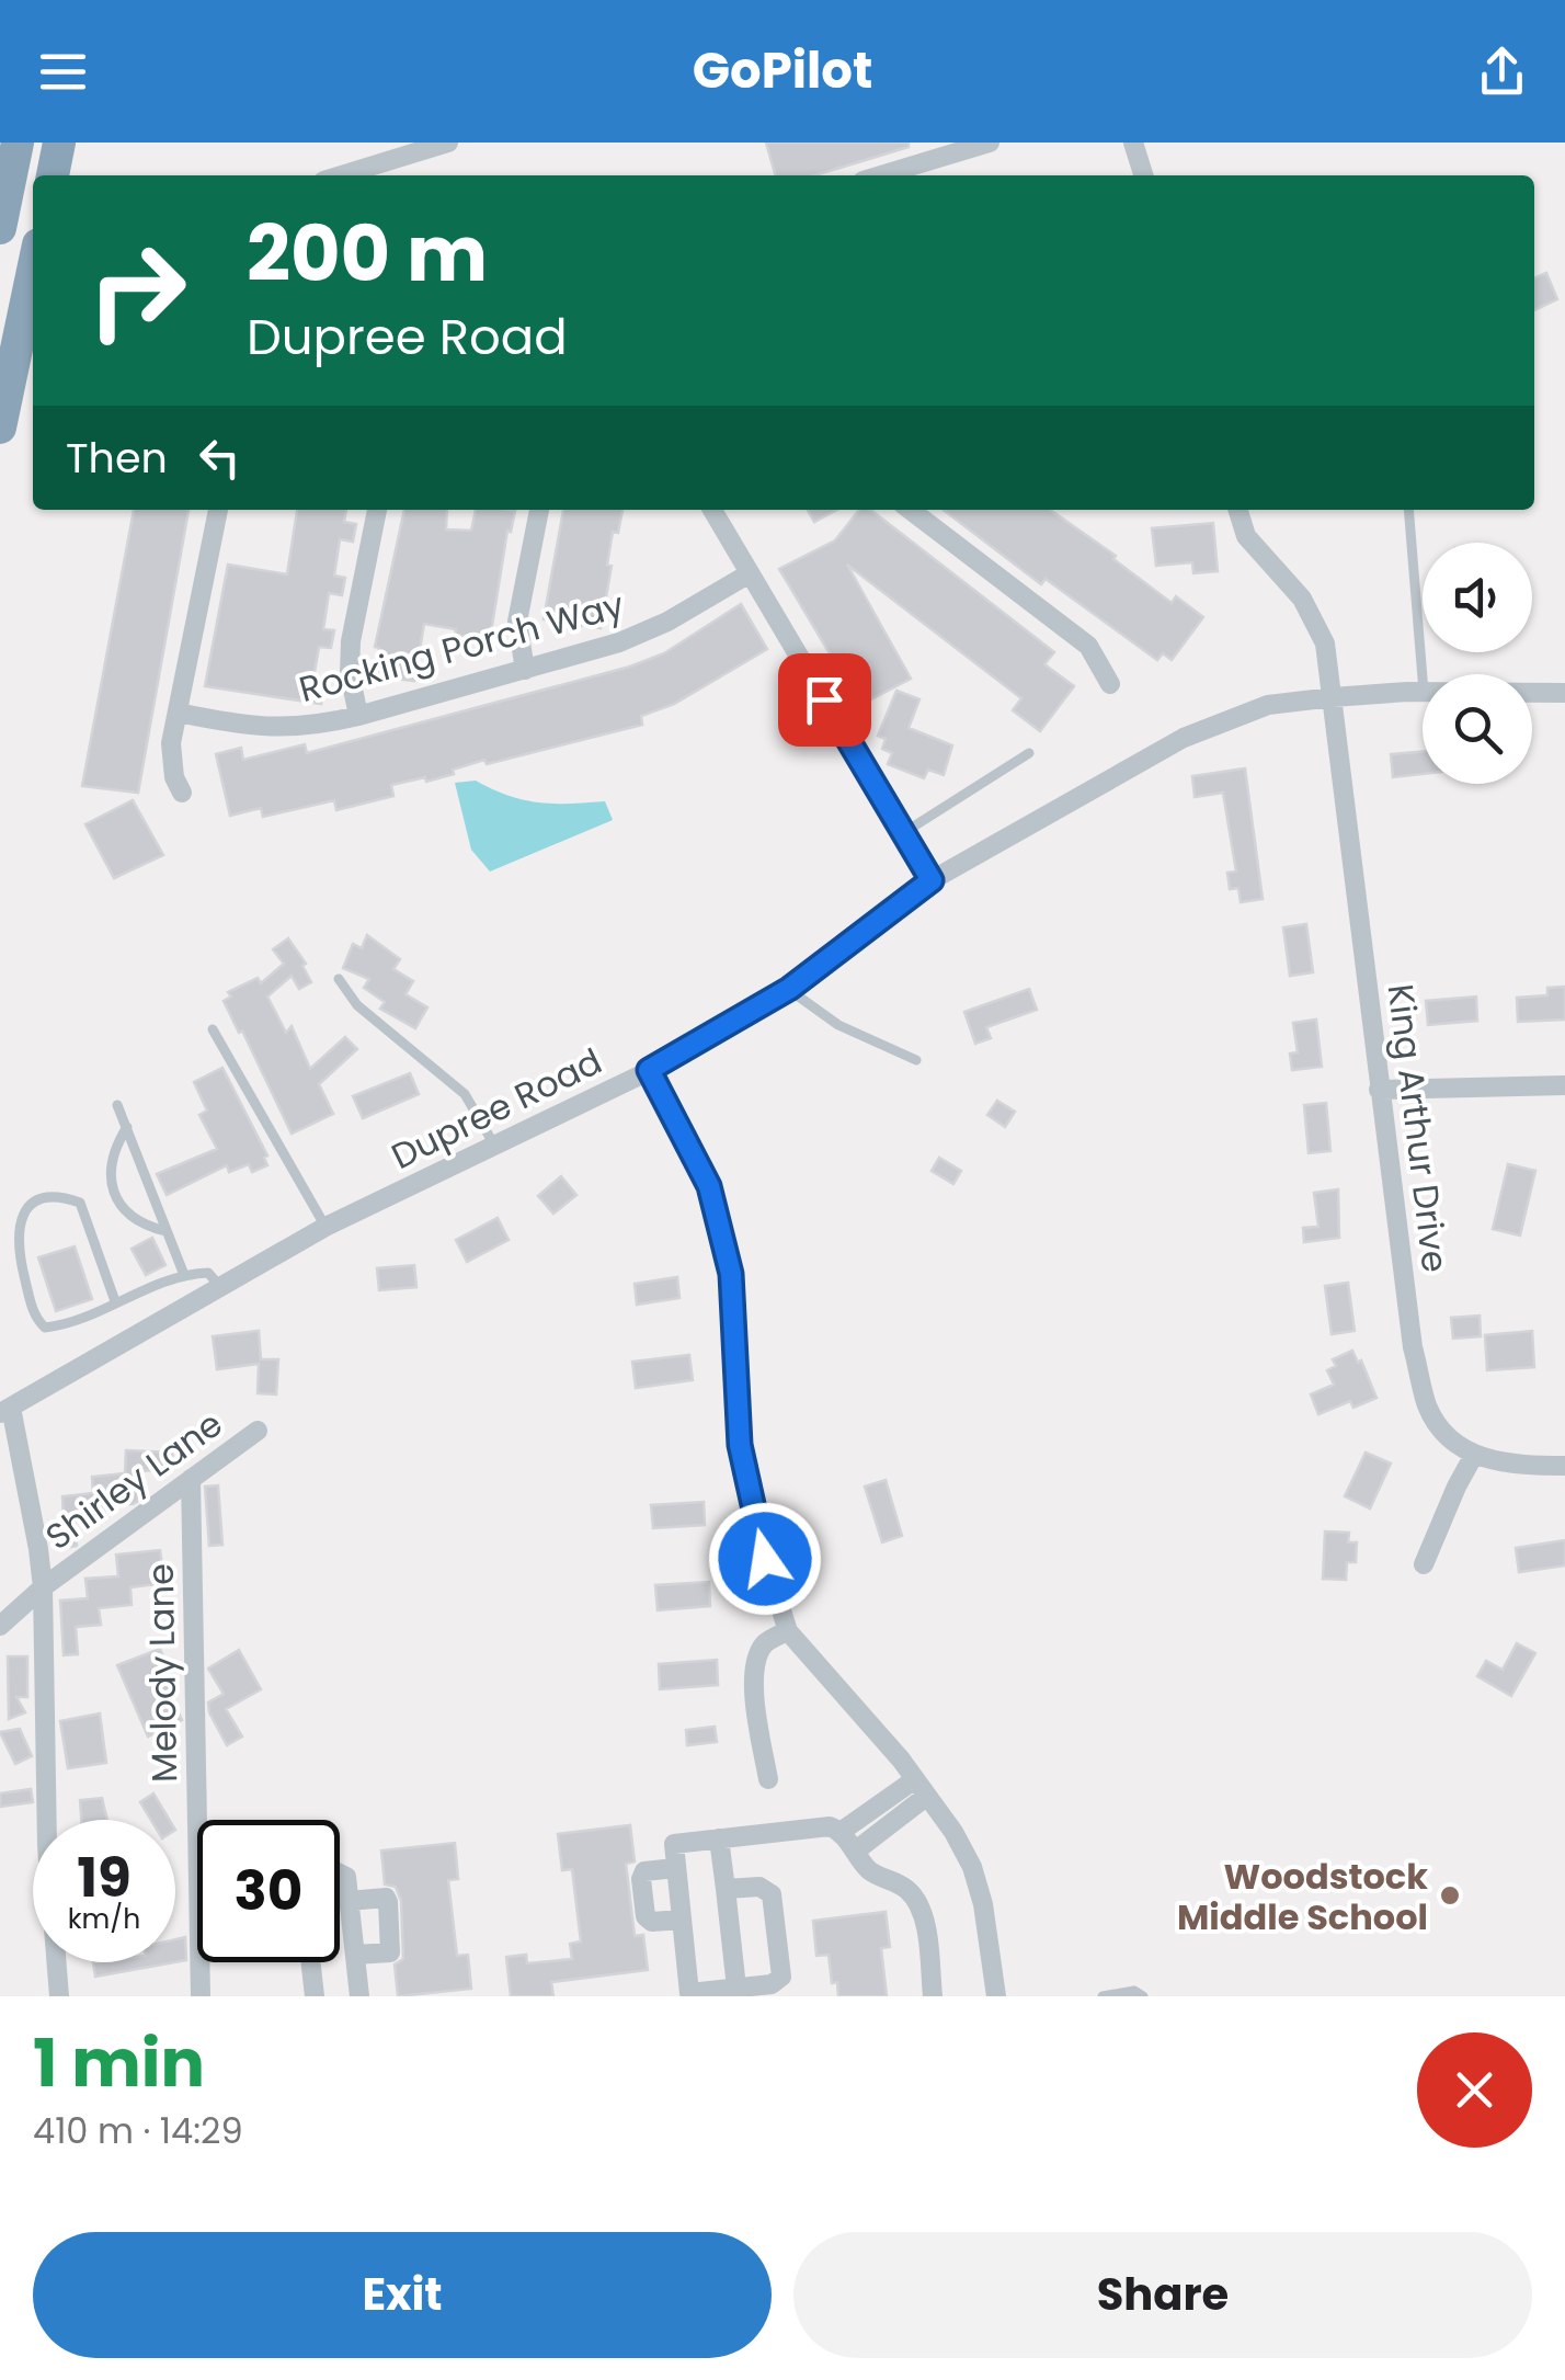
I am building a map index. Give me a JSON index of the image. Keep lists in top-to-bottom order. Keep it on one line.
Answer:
{"streets":{"street":["Rocking Porch Way","Dupree Road","King Arthur Drive","Shirley Lane","Melody Lane"]},"crossings":[["Dupree Road","King Arthur Drive"],["Shirley Lane","Melody Lane"]],"places":["Woodstock Middle School"],"page":{"header":"GoPilot","turn":["200 m","Dupree Road"],"then":"Then","speed":"19 km/h","limit":"30","heading":["1 min","410 m · 14:29"],"buttons":["Exit","Share"]}}
